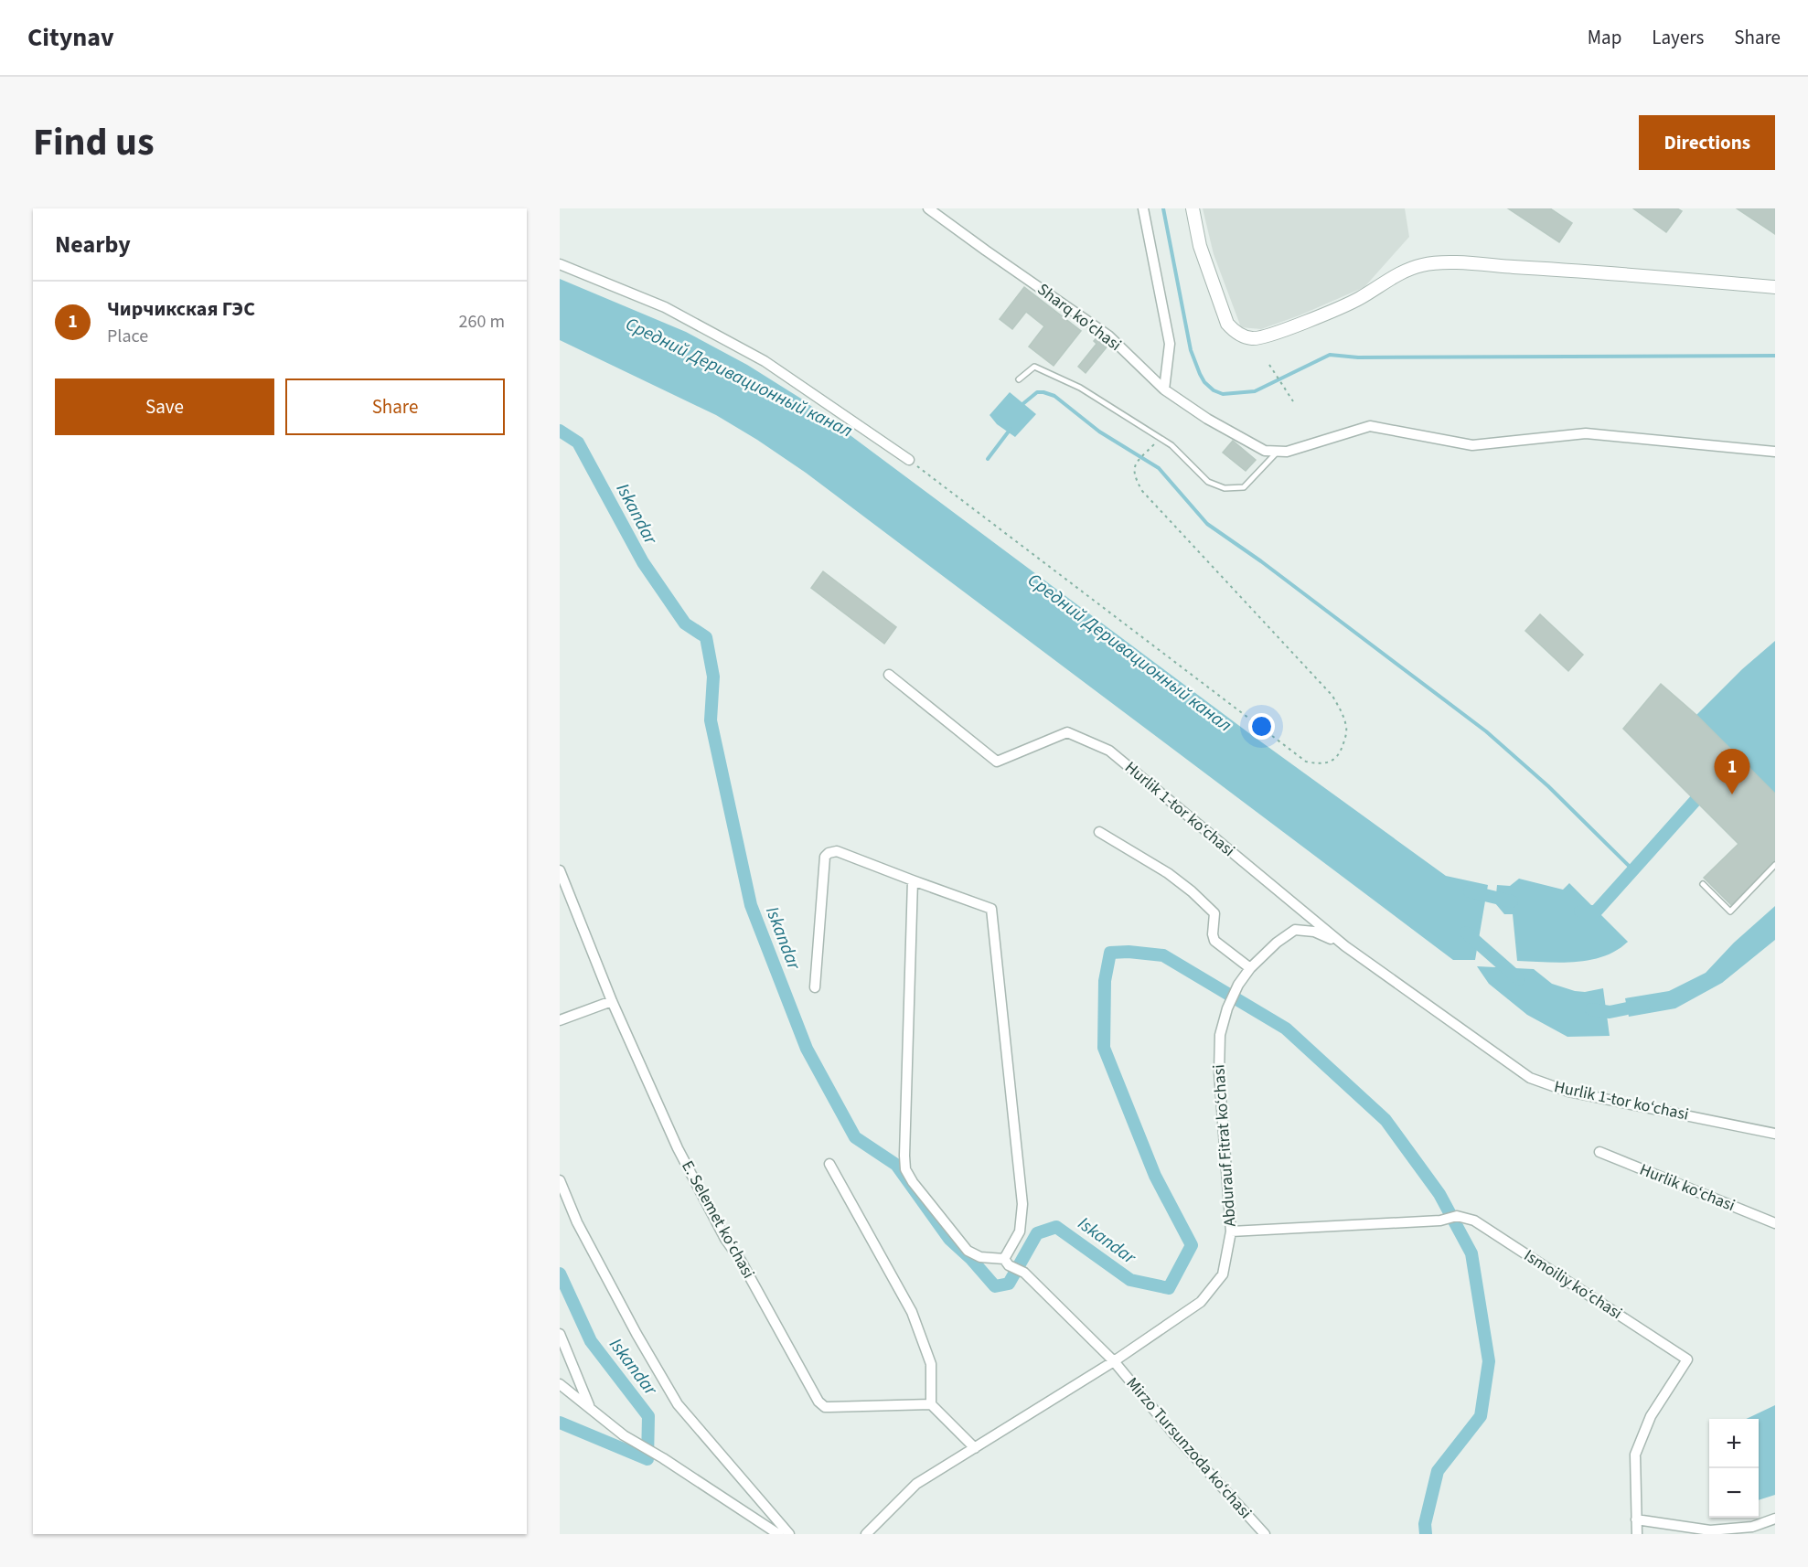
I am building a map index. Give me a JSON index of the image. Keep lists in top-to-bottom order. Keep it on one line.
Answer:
{"streets":{"street":["Sharq ko'chasi","Hurlik 1-tor ko‘chasi","Abdurauf Fitrat ko‘chasi","Hurlik ko‘chasi","E. Selemet ko‘chasi","Ismoiliy ko‘chasi","Mirzo Tursunzoda ko‘chasi"]},"crossings":[["Hurlik 1-tor ko‘chasi","Abdurauf Fitrat ko‘chasi"],["Abdurauf Fitrat ko‘chasi","Ismoiliy ko‘chasi"],["Abdurauf Fitrat ko‘chasi","Mirzo Tursunzoda ko‘chasi"]],"water":["Средний Деривационный канал","Iskandar"],"page":{"header":"Citynav","nav":["Map","Layers","Share"],"title":"Find us","buttons":["Directions",["Save","Share"]],"heading":"Nearby","list":[{"mark":"1","name":"Чирчикская ГЭС","note":"Place","value":"260 m"}],"pins":"1","map_buttons":["+","−"]}}
